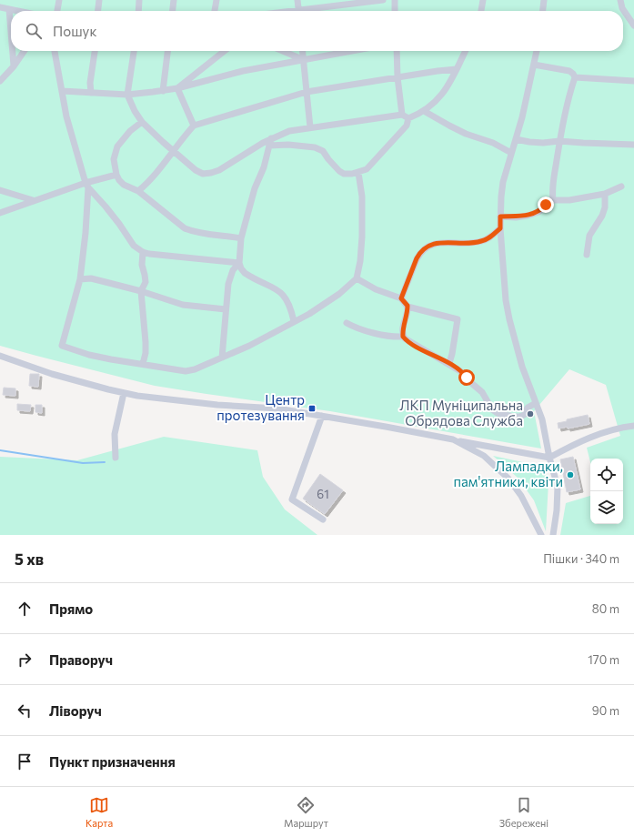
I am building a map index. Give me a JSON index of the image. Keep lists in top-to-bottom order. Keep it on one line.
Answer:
{"places":{"transit":["Центр протезування"],"other":["ЛКП Муніципальна Обрядова Служба","Лампадки, пам'ятники, квіти"]},"house_numbers":["61"],"page":{"search":"Пошук","heading":["5 хв","Пішки · 340 m"],"list":[["Прямо","80 m"],["Праворуч","170 m"],["Ліворуч","90 m"],"Пункт призначення"],"nav":["Карта","Маршрут","Збережені"]}}
